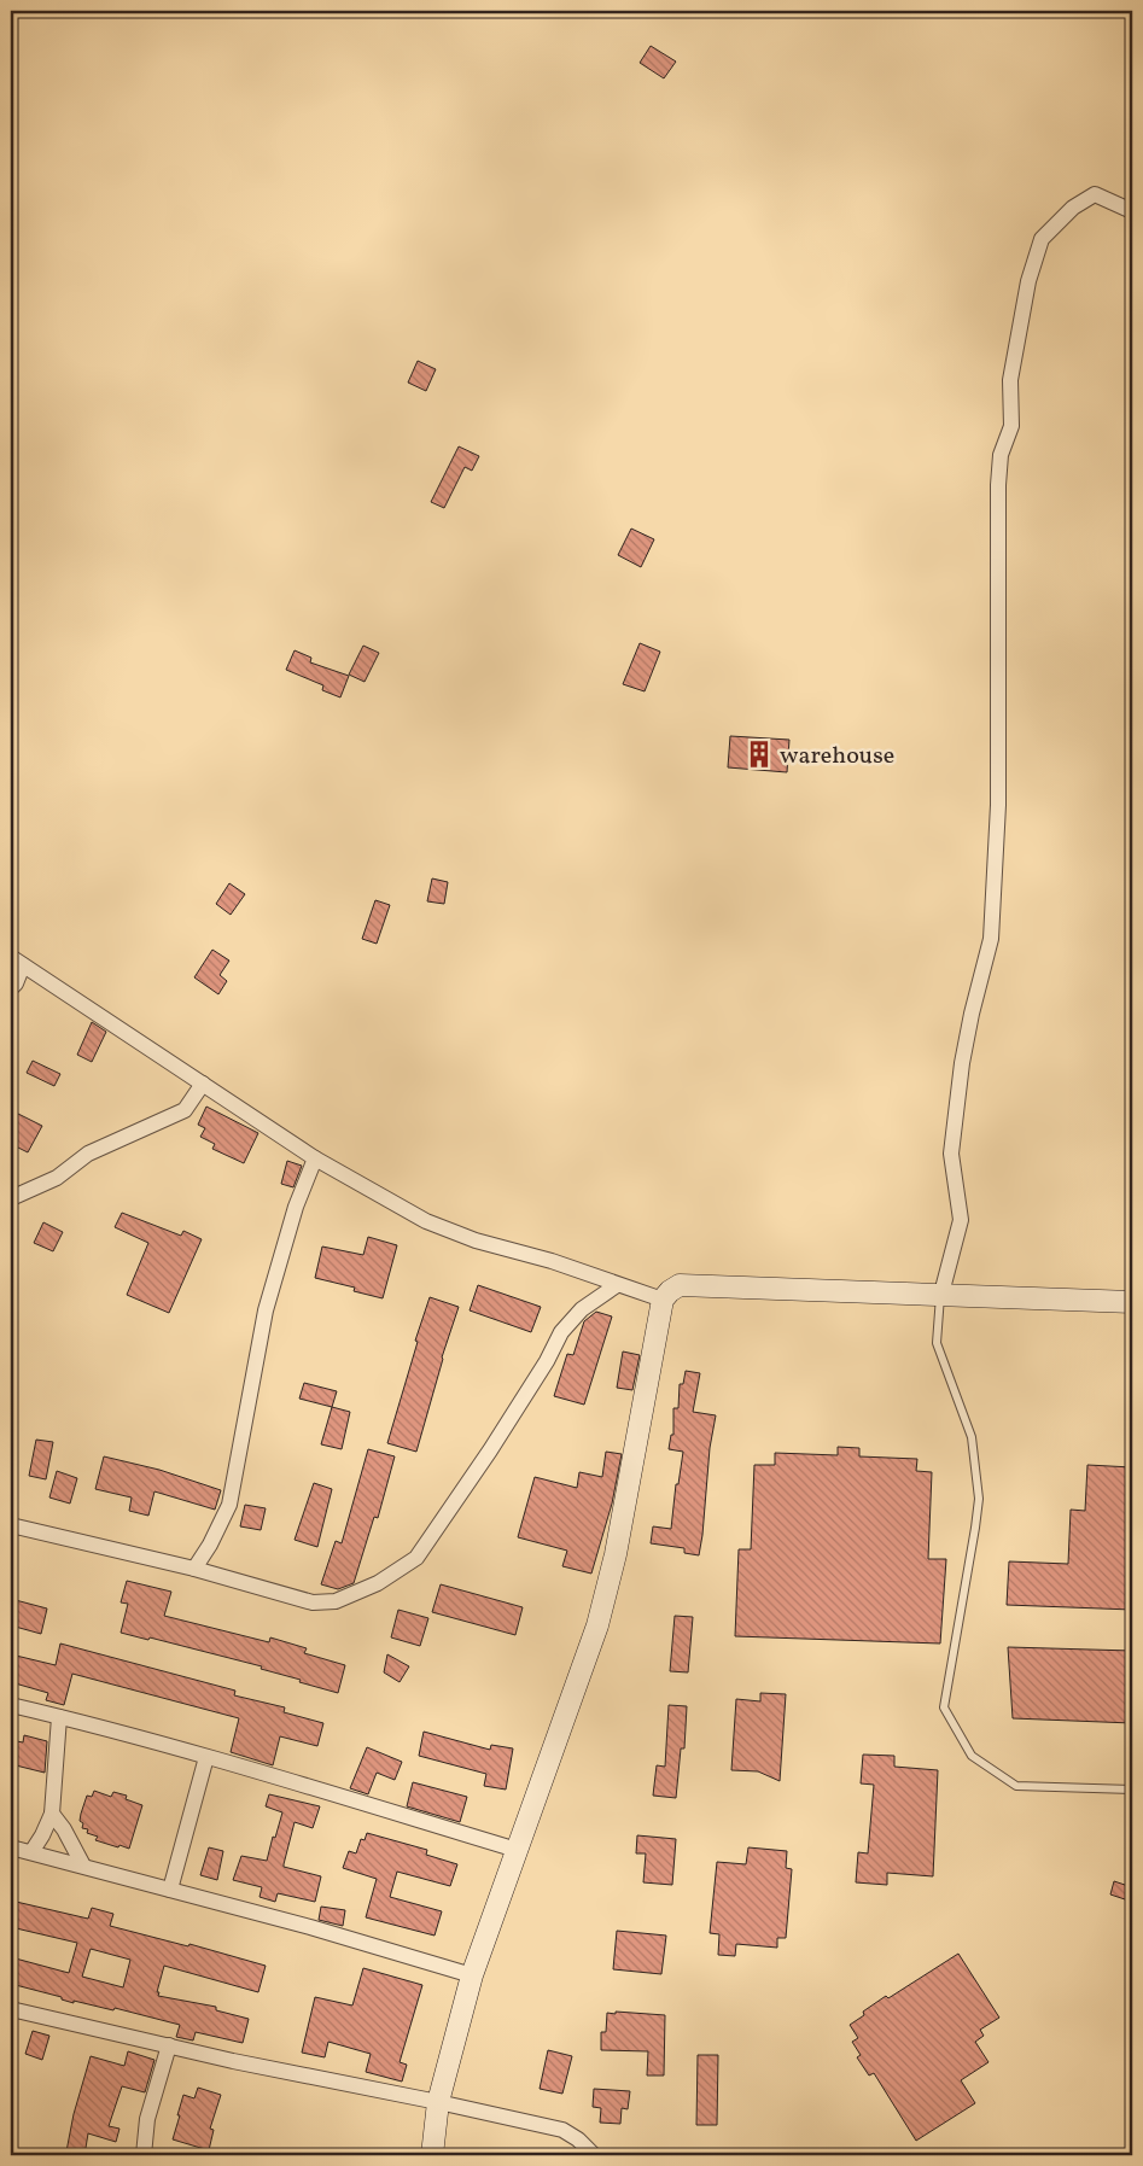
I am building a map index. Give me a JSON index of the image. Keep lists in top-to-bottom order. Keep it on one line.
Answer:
{"places":{"building":["warehouse"]}}
